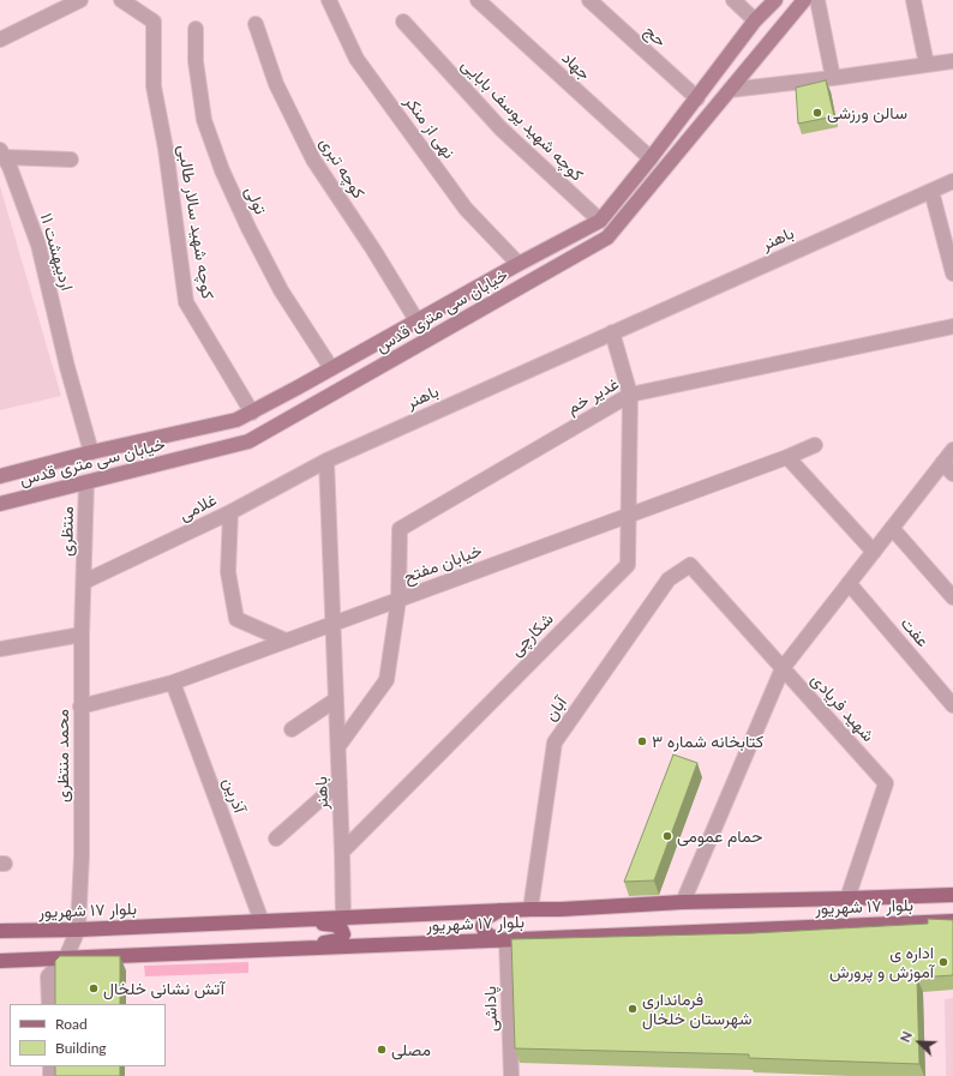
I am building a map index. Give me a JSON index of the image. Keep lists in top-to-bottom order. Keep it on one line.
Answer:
{"streets":{"main road":["خیابان سی متری قدس","بلوار ١٧ شهریور"],"street":["حج","جهاد","کوچه شهید یوسف بابایی","نهی از منکر","کوچه تبری","تولی","کوچه شهید سالار طالبی","باهنر","۱۱ اردیبهشت","غدیر خم","غلامی","منتظری","خیابان مفتح","عفت","شکارچی","شهید فریادی","آبان","محمد منتظری","آذرین","پاداشی"]},"crossings":[["حج","خیابان سی متری قدس"],["جهاد","خیابان سی متری قدس"],["کوچه شهید یوسف بابایی","خیابان سی متری قدس"],["نهی از منکر","خیابان سی متری قدس"],["کوچه تبری","خیابان سی متری قدس"],["تولی","خیابان سی متری قدس"],["کوچه شهید سالار طالبی","خیابان سی متری قدس"],["باهنر","غلامی"],["باهنر","خیابان مفتح"],["باهنر","شکارچی"],["باهنر","بلوار ١٧ شهریور"],["۱۱ اردیبهشت","خیابان سی متری قدس"],["خیابان سی متری قدس","منتظری"],["غدیر خم","خیابان مفتح"],["غدیر خم","شکارچی"],["غلامی","منتظری"],["غلامی","محمد منتظری"],["منتظری","محمد منتظری"],["خیابان مفتح","شکارچی"],["خیابان مفتح","محمد منتظری"],["خیابان مفتح","آذرین"],["شهید فریادی","آبان"],["شهید فریادی","بلوار ١٧ شهریور"],["آبان","بلوار ١٧ شهریور"],["محمد منتظری","بلوار ١٧ شهریور"],["آذرین","بلوار ١٧ شهریور"],["بلوار ١٧ شهریور","پاداشی"]],"places":["سالن ورزشی","کتابخانه شماره ۳","حمام عمومی","اداره ی آموزش و پرورش","آتش نشانی خلخال","فرمانداری شهرستان خلخال","مصلی"],"legend":["Road","Building"],"north":"top left"}
